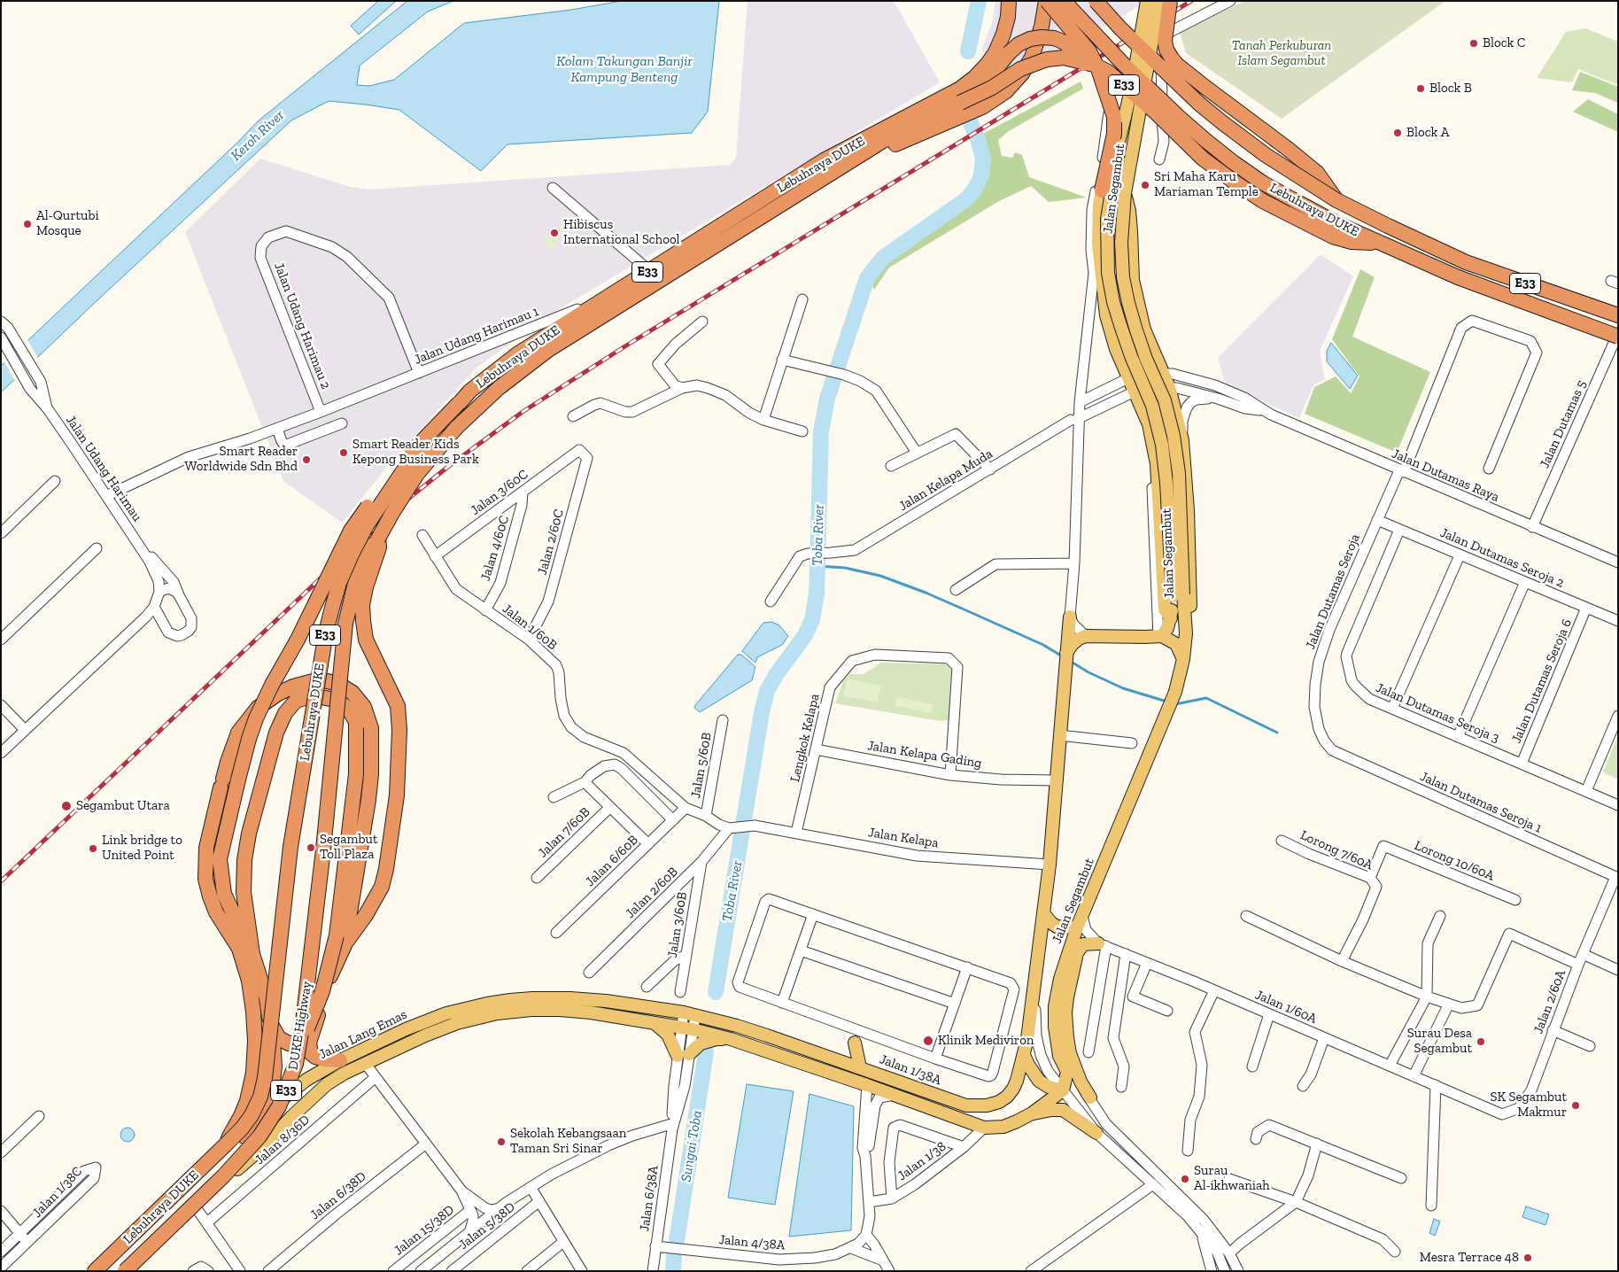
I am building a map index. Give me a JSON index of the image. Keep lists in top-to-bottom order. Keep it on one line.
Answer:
{"streets":{"highway":["E33","Lebuhraya DUKE","DUKE Highway"],"main road":["Jalan Segambut","Jalan Lang Emas","Jalan 1/38A"],"street":["Jalan Udang Harimau 2","Jalan Udang Harimau 1","Jalan Dutamas 5","Jalan Udang Harimau","Jalan Dutamas Raya","Jalan Kelapa Muda","Jalan 3/60C","Jalan 2/60C","Jalan 4/60C","Jalan Dutamas Seroja 2","Jalan Dutamas Seroja","Jalan 1/60B","Jalan Dutamas Seroja 6","Jalan Dutamas Seroja 3","Lengkok Kelapa","Jalan Kelapa Gading","Jalan 5/60B","Jalan Dutamas Seroja 1","Jalan 7/60B","Jalan Kelapa","Lorong 7/60A","Jalan 6/60B","Lorong 10/60A","Jalan 2/60B","Jalan 3/60B","Jalan 2/60A","Jalan 1/60A","Jalan 8/36D","Jalan 1/38","Jalan 1/38C","Jalan 6/38D","Jalan 6/38A","Jalan 5/38D","Jalan 15/38D","Jalan 4/38A"]},"crossings":[["E33","Lebuhraya DUKE"],["Lebuhraya DUKE","DUKE Highway"],["Jalan Segambut","Jalan Dutamas Raya"],["Jalan Segambut","Jalan Kelapa Muda"],["Jalan Segambut","Jalan Kelapa Gading"],["Jalan Segambut","Jalan Kelapa"],["Jalan Segambut","Jalan 1/60A"],["Jalan Segambut","Jalan 1/38A"],["Jalan Udang Harimau 2","Jalan Udang Harimau 1"],["Jalan Udang Harimau 1","Jalan Udang Harimau"],["Jalan Dutamas 5","Jalan Dutamas Raya"],["Jalan Dutamas Raya","Jalan Kelapa Muda"],["Jalan Dutamas Raya","Jalan Dutamas Seroja"],["Jalan 3/60C","Jalan 2/60C"],["Jalan 3/60C","Jalan 4/60C"],["Jalan 3/60C","Jalan 1/60B"],["Jalan 2/60C","Jalan 1/60B"],["Jalan 4/60C","Jalan 1/60B"],["Jalan Dutamas Seroja 2","Jalan Dutamas Seroja"],["Jalan Dutamas Seroja 2","Jalan Dutamas Seroja 6"],["Jalan Dutamas Seroja 2","Jalan Dutamas Seroja 3"],["Jalan Dutamas Seroja","Jalan Dutamas Seroja 1"],["Jalan 1/60B","Jalan 5/60B"],["Jalan 1/60B","Jalan Kelapa"],["Jalan 1/60B","Jalan 6/60B"],["Jalan 1/60B","Jalan 2/60B"],["Jalan Dutamas Seroja 6","Jalan Dutamas Seroja 3"],["Lengkok Kelapa","Jalan Kelapa Gading"],["Lengkok Kelapa","Jalan Kelapa"],["Jalan Dutamas Seroja 1","Jalan 2/60A"],["Jalan Kelapa","Jalan 2/60B"],["Lorong 7/60A","Lorong 10/60A"],["Jalan 2/60B","Jalan 3/60B"],["Jalan 2/60A","Jalan 1/60A"],["Jalan Lang Emas","Jalan 1/38A"],["Jalan Lang Emas","Jalan 6/38A"],["Jalan 1/38A","Jalan 6/38A"],["Jalan 6/38A","Jalan 4/38A"]],"water":["Kolam Takungan Banjir Kampung Benteng","Keroh River","Toba River","Sungai Toba"],"parks":["Tanah Perkuburan Islam Segambut"],"places":["Block C","Block B","Block A","Sri Maha Karu Mariaman Temple","Al-Qurtubi Mosque","Hibiscus International School","Smart Reader Kids Kepong Business Park","Smart Reader Worldwide Sdn Bhd","Segambut Utara","Segambut Toll Plaza","Link bridge to United Point","Klinik Mediviron","Surau Desa Segambut","SK Segambut Makmur","Sekolah Kebangsaan Taman Sri Sinar","Surau Al-ikhwaniah","Mesra Terrace 48"]}
